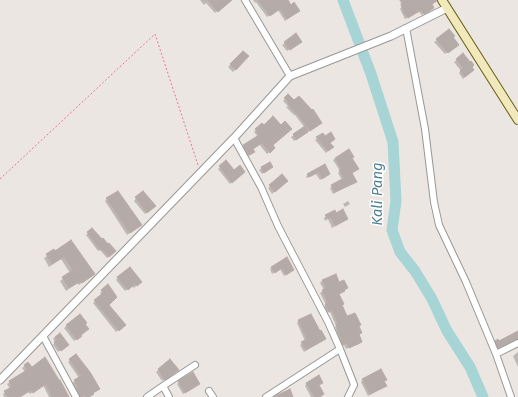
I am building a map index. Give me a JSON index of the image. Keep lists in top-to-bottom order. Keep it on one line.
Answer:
{"water":["Kali Pang"]}
